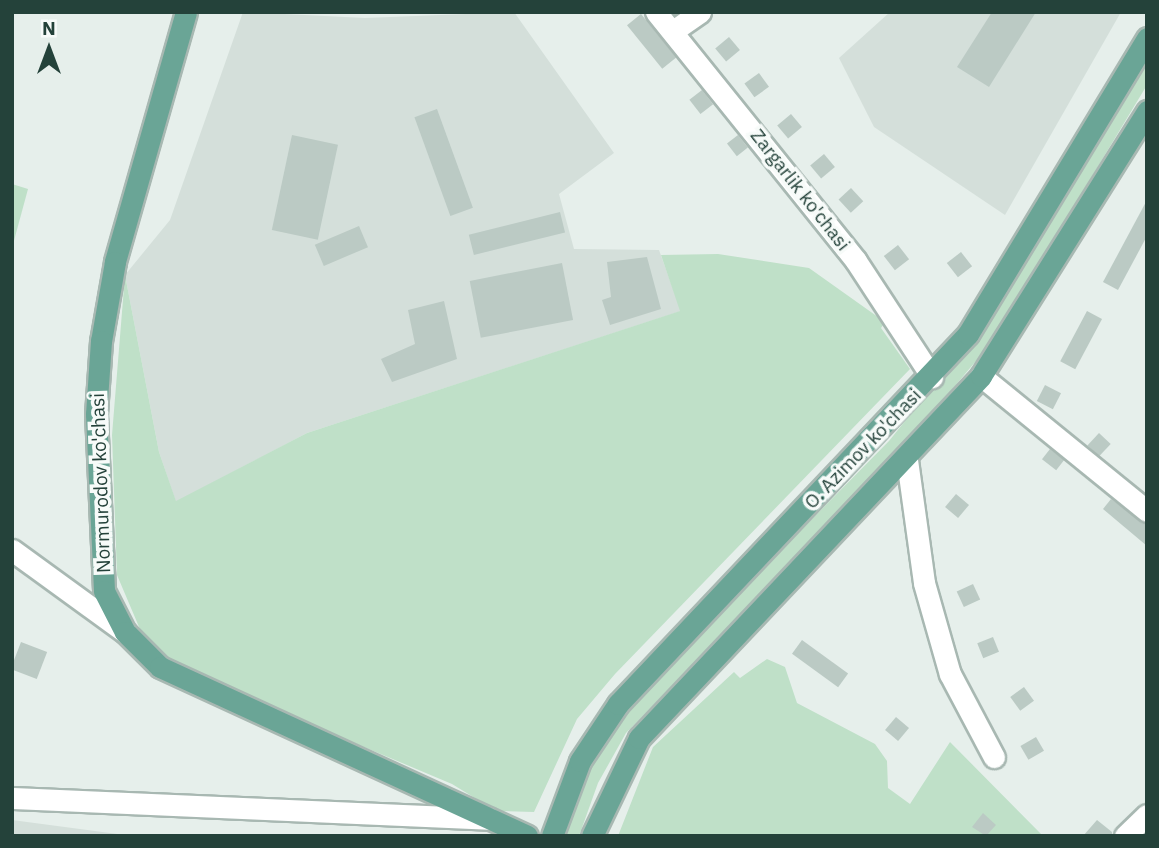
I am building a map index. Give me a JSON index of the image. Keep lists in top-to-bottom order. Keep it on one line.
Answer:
{"streets":{"main road":["O. Azimov ko'chasi","Normurodov ko'chasi"],"street":["Zargarlik ko'chasi"]},"crossings":[["Zargarlik ko'chasi","O. Azimov ko'chasi"]],"north":"top"}
